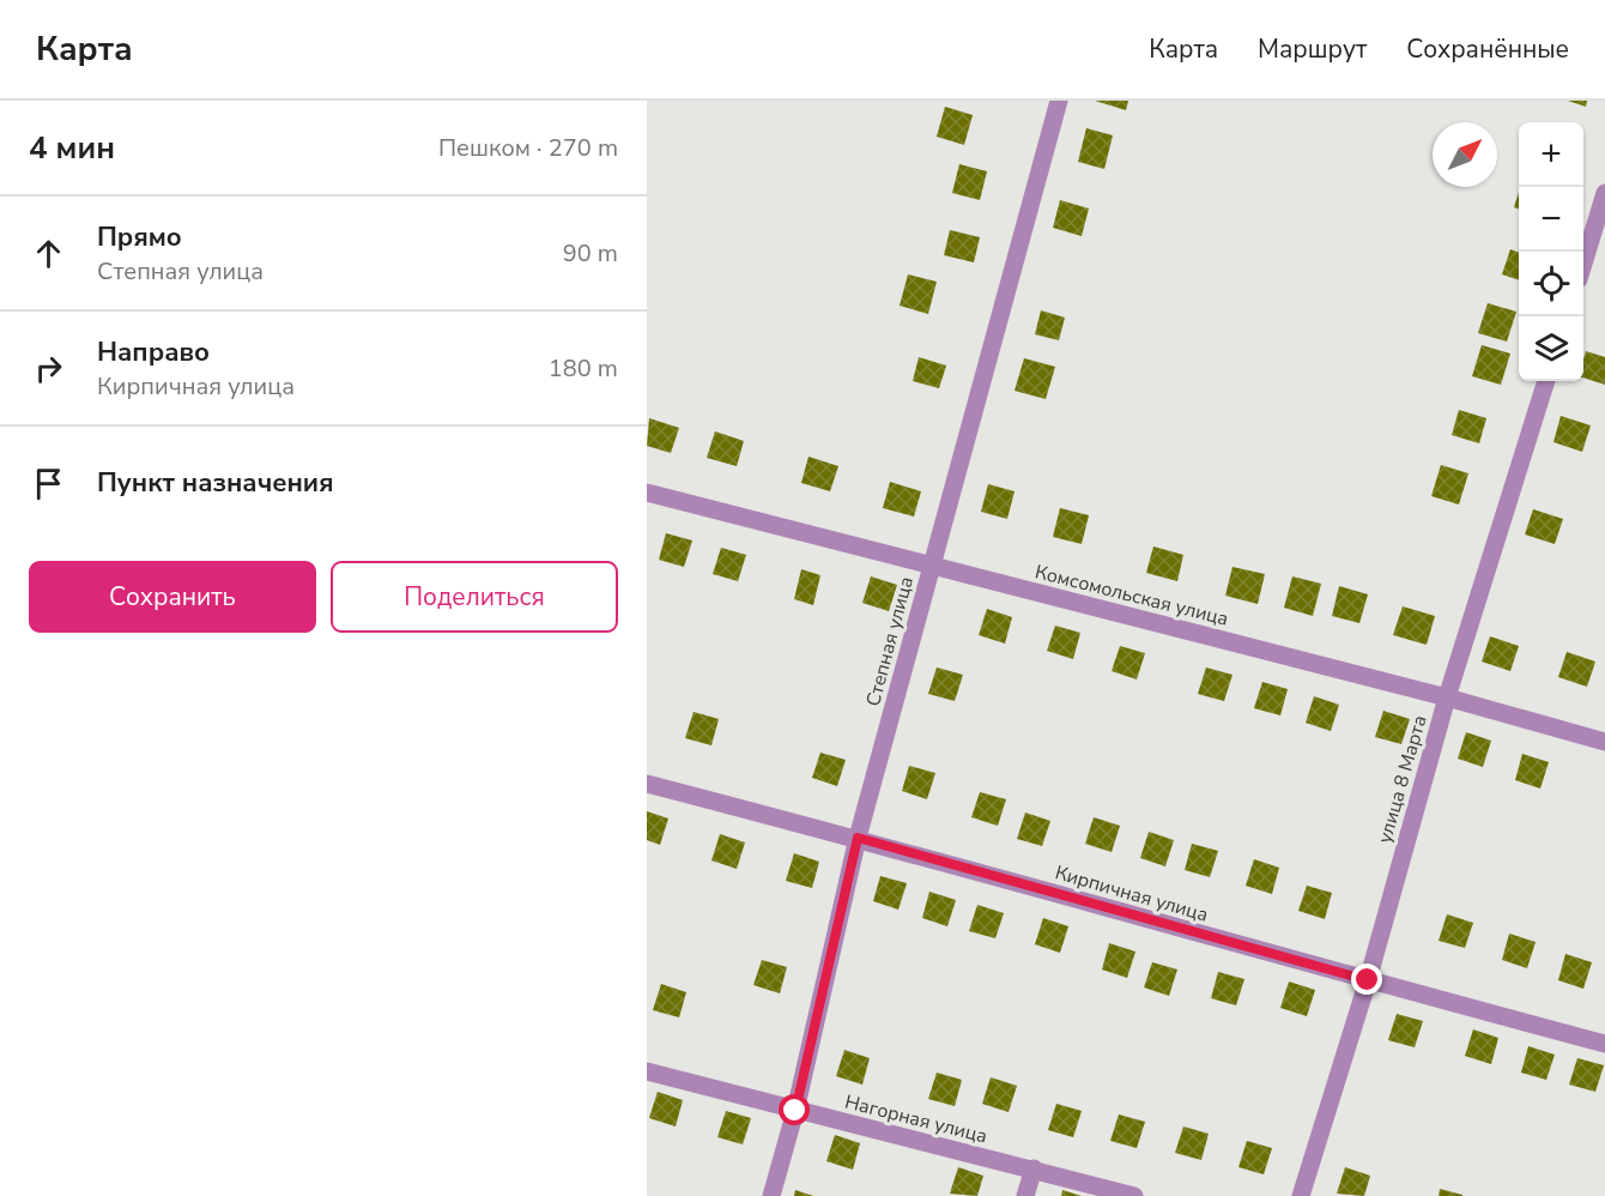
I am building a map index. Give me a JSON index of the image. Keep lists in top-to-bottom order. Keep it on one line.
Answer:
{"streets":{"street":["Комсомольская улица","Степная улица","улица 8 Марта","Кирпичная улица","Нагорная улица"]},"crossings":[["Комсомольская улица","Степная улица"],["Комсомольская улица","улица 8 Марта"],["Степная улица","Кирпичная улица"],["Степная улица","Нагорная улица"],["улица 8 Марта","Кирпичная улица"]],"north":"top right","page":{"header":"Карта","nav":["Карта","Маршрут","Сохранённые"],"heading":["4 мин","Пешком · 270 m"],"map_buttons":["+","−"],"list":[["Прямо","Степная улица","90 m"],["Направо","Кирпичная улица","180 m"],"Пункт назначения"],"buttons":["Сохранить","Поделиться"]}}
